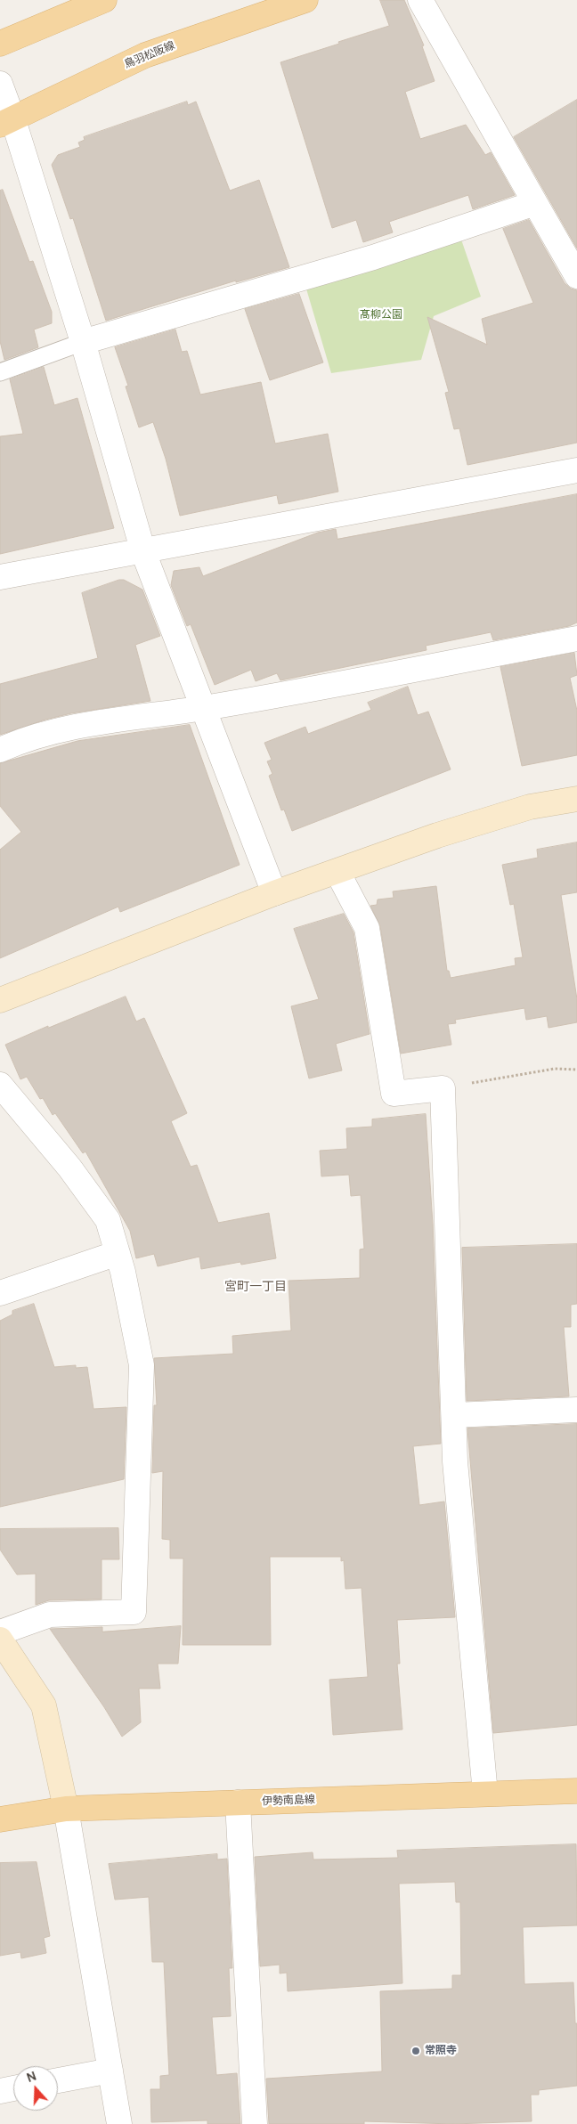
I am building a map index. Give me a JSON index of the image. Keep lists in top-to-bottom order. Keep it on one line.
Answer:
{"streets":{"main road":["鳥羽松阪線","伊勢南島線"]},"districts":["宮町一丁目"],"parks":["髙柳公園"],"places":["常照寺"],"north":"top"}
